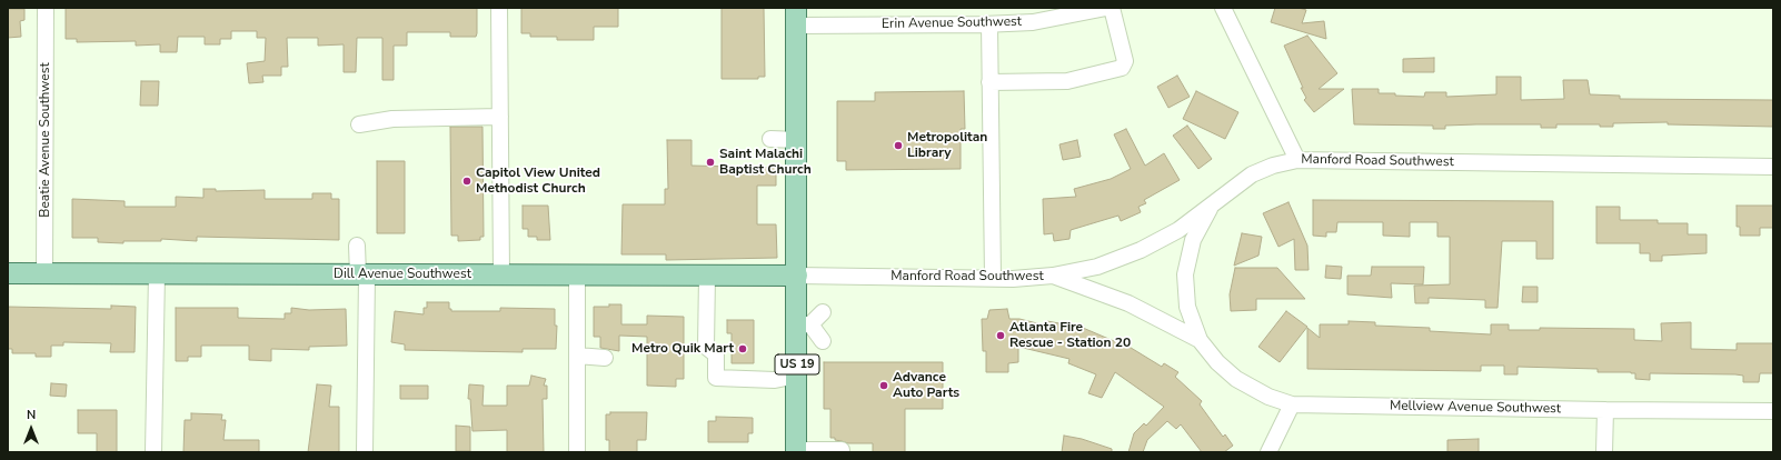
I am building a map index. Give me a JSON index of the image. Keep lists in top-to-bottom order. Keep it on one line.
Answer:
{"streets":{"main road":["Dill Avenue Southwest","US 19"],"street":["Erin Avenue Southwest","Beatie Avenue Southwest","Manford Road Southwest","Mellview Avenue Southwest"]},"crossings":[["Erin Avenue Southwest","US 19"],["Beatie Avenue Southwest","Dill Avenue Southwest"],["Manford Road Southwest","Dill Avenue Southwest"],["Manford Road Southwest","US 19"],["Manford Road Southwest","Mellview Avenue Southwest"],["Dill Avenue Southwest","US 19"]],"places":["Metropolitan Library","Saint Malachi Baptist Church","Capitol View United Methodist Church","Atlanta Fire Rescue - Station 20","Metro Quik Mart","Advance Auto Parts"],"north":"top"}
